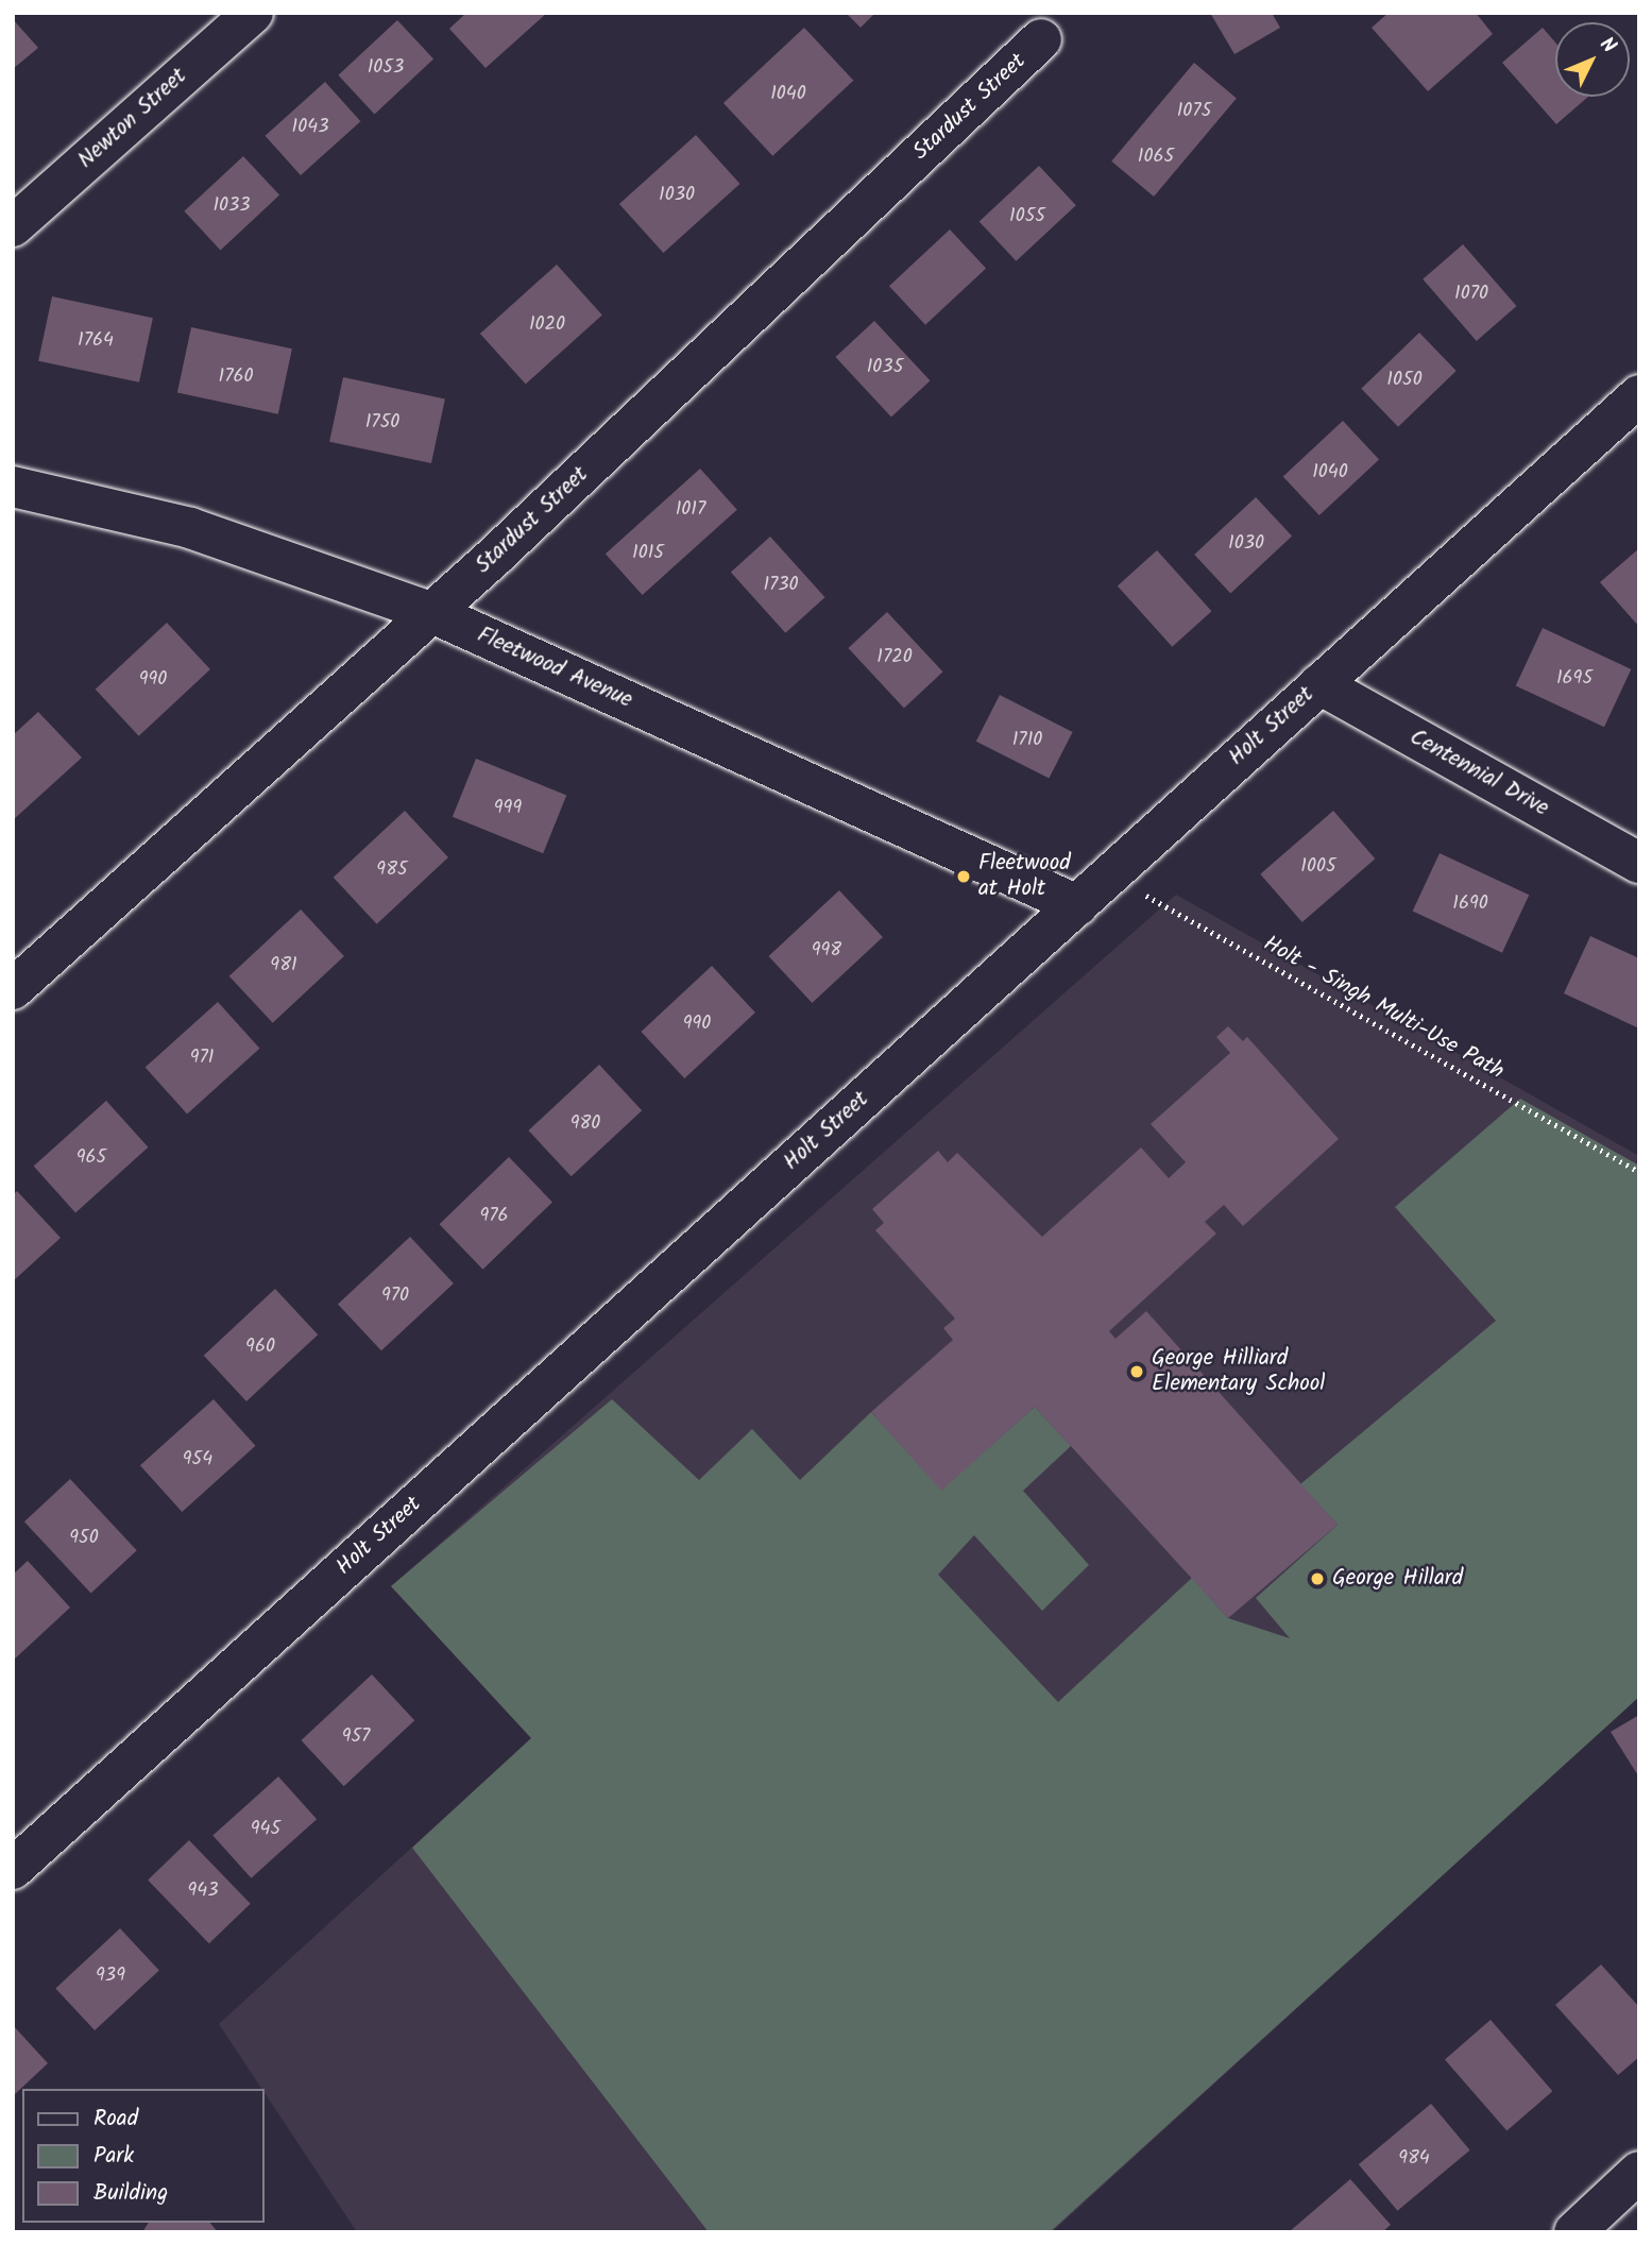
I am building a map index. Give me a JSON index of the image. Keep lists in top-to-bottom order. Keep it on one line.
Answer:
{"streets":{"street":["Stardust Street","Newton Street","Fleetwood Avenue","Holt Street","Centennial Drive"],"path":["Holt - Singh Multi-Use Path"]},"crossings":[["Stardust Street","Fleetwood Avenue"],["Fleetwood Avenue","Holt Street"],["Holt Street","Centennial Drive"],["Holt Street","Holt - Singh Multi-Use Path"]],"places":["Fleetwood at Holt","George Hilliard Elementary School","George Hillard"],"house_numbers":["1053","1040","1075","1043","1065","1030","1033","1055","1070","1020","1764","1035","1760","1050","1750","1040","1017","1030","1015","1730","1720","1695","990","1710","999","1005","985","1690","998","981","990","971","980","965","976","970","960","954","950","957","945","943","939","984"],"legend":["Road","Park","Building"],"north":"top right"}
